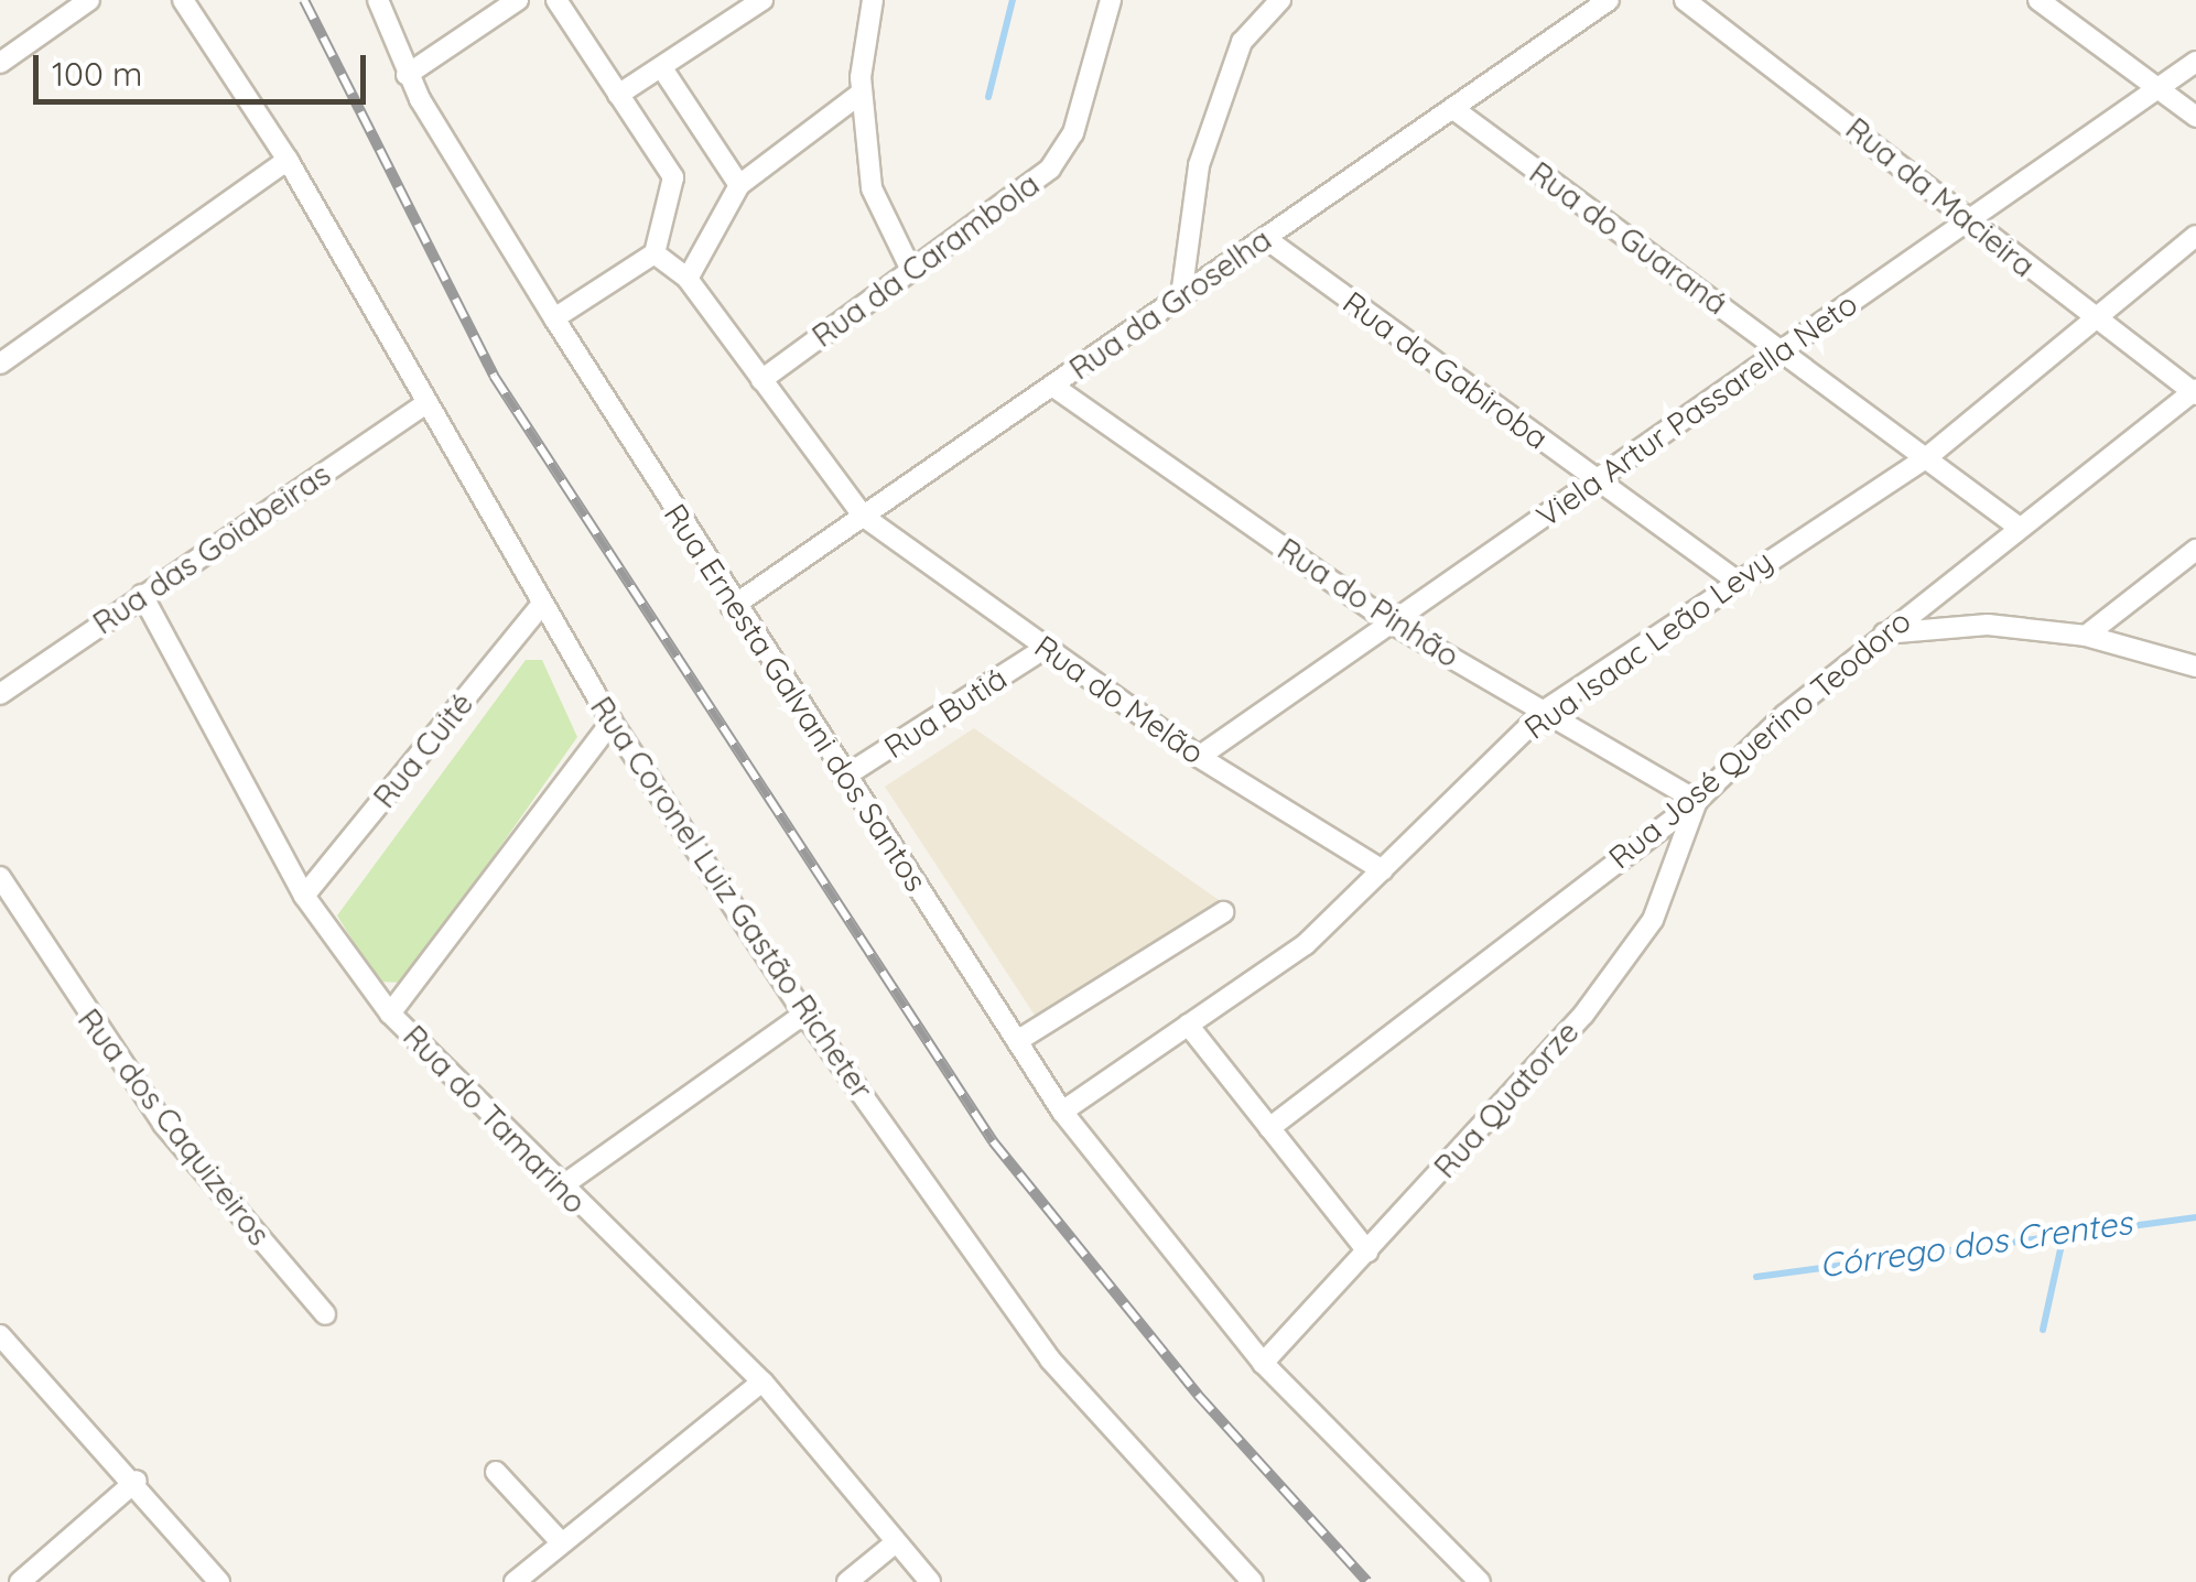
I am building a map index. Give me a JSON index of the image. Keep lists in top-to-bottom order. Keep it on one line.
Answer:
{"streets":{"street":["Rua da Macieira","Rua do Guaraná","Rua da Carambola","Rua da Groselha","Rua da Gabiroba","Viela Artur Passarella Neto","Rua das Goiabeiras","Rua do Pinhão","Rua Isaac Leão Levy","Rua Ernesta Galvani dos Santos","Rua do Melão","Rua Butiá","Rua José Querino Teodoro","Rua Cuité","Rua Coronel Luiz Gastão Richeter","Rua Quatorze","Rua do Tamarino","Rua dos Caquizeiros"]},"crossings":[["Rua da Macieira","Viela Artur Passarella Neto"],["Rua da Macieira","Rua Isaac Leão Levy"],["Rua da Macieira","Rua José Querino Teodoro"],["Rua do Guaraná","Rua da Groselha"],["Rua do Guaraná","Viela Artur Passarella Neto"],["Rua do Guaraná","Rua Isaac Leão Levy"],["Rua do Guaraná","Rua José Querino Teodoro"],["Rua da Carambola","Rua do Melão"],["Rua da Groselha","Rua da Gabiroba"],["Rua da Groselha","Rua do Pinhão"],["Rua da Groselha","Rua Ernesta Galvani dos Santos"],["Rua da Groselha","Rua do Melão"],["Rua da Gabiroba","Viela Artur Passarella Neto"],["Rua da Gabiroba","Rua Isaac Leão Levy"],["Viela Artur Passarella Neto","Rua do Pinhão"],["Viela Artur Passarella Neto","Rua do Melão"],["Rua das Goiabeiras","Rua Coronel Luiz Gastão Richeter"],["Rua das Goiabeiras","Rua do Tamarino"],["Rua do Pinhão","Rua Isaac Leão Levy"],["Rua do Pinhão","Rua José Querino Teodoro"],["Rua do Pinhão","Rua Quatorze"],["Rua Isaac Leão Levy","Rua Ernesta Galvani dos Santos"],["Rua Isaac Leão Levy","Rua do Melão"],["Rua Ernesta Galvani dos Santos","Rua Butiá"],["Rua Ernesta Galvani dos Santos","Rua Quatorze"],["Rua do Melão","Rua Butiá"],["Rua José Querino Teodoro","Rua Quatorze"],["Rua Cuité","Rua Coronel Luiz Gastão Richeter"],["Rua Cuité","Rua do Tamarino"]],"water":["Córrego dos Crentes"],"scale_bar":"100 m"}
